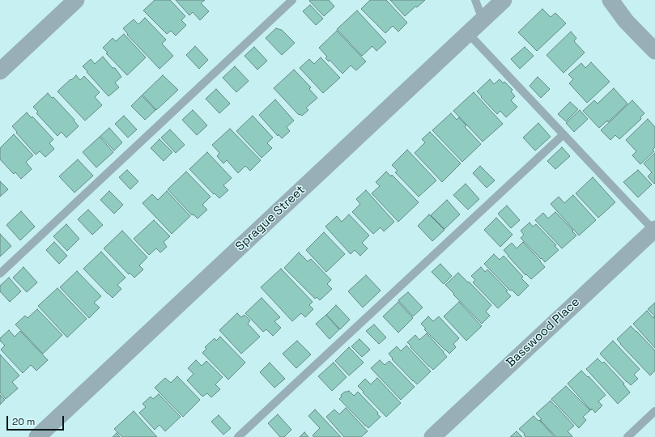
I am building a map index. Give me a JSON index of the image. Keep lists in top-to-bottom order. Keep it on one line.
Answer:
{"streets":{"street":["Sprague Street","Basswood Place"]},"scale_bar":"20 m"}
